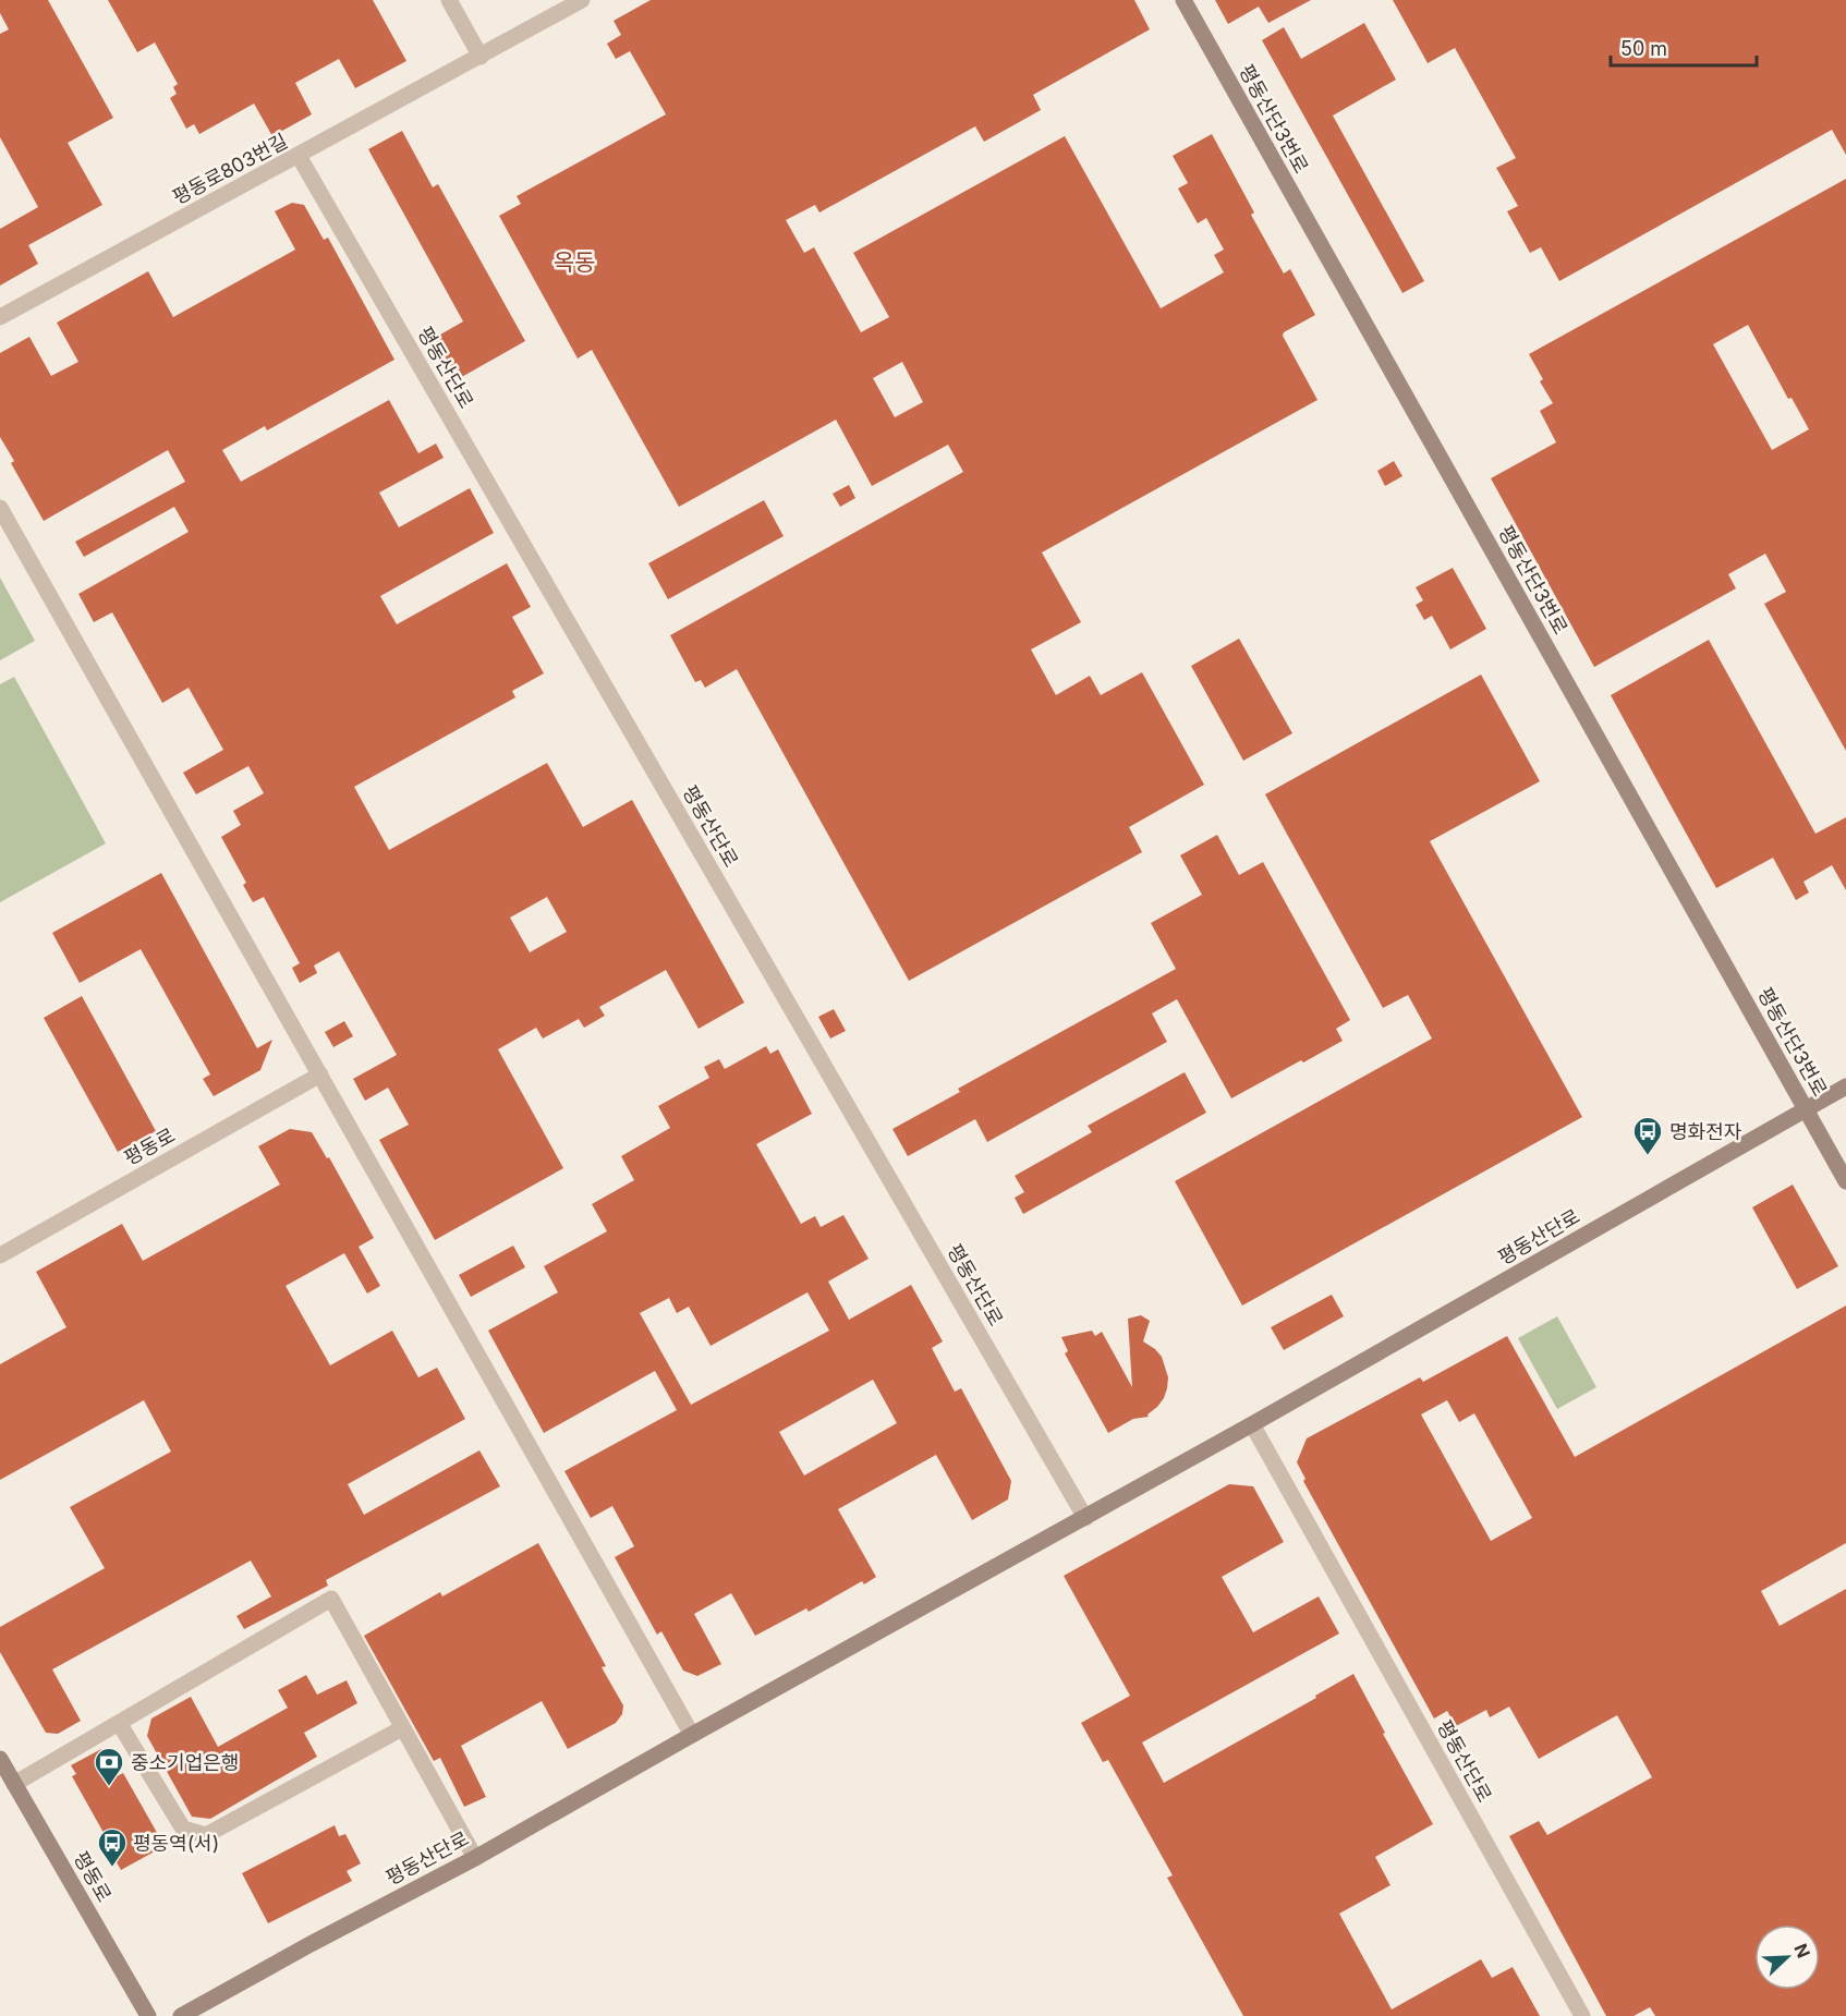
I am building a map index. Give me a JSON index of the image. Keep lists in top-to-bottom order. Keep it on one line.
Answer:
{"streets":{"street":["평동산단3번로","평동로803번길","평동산단로","평동로"]},"crossings":[["평동산단3번로","평동산단로"],["평동로803번길","평동산단로"]],"districts":["옥동"],"places":{"bus stop":["명화전자","평동역(서)"],"bank":["중소기업은행"]},"scale_bar":"50 m","north":"top right"}
